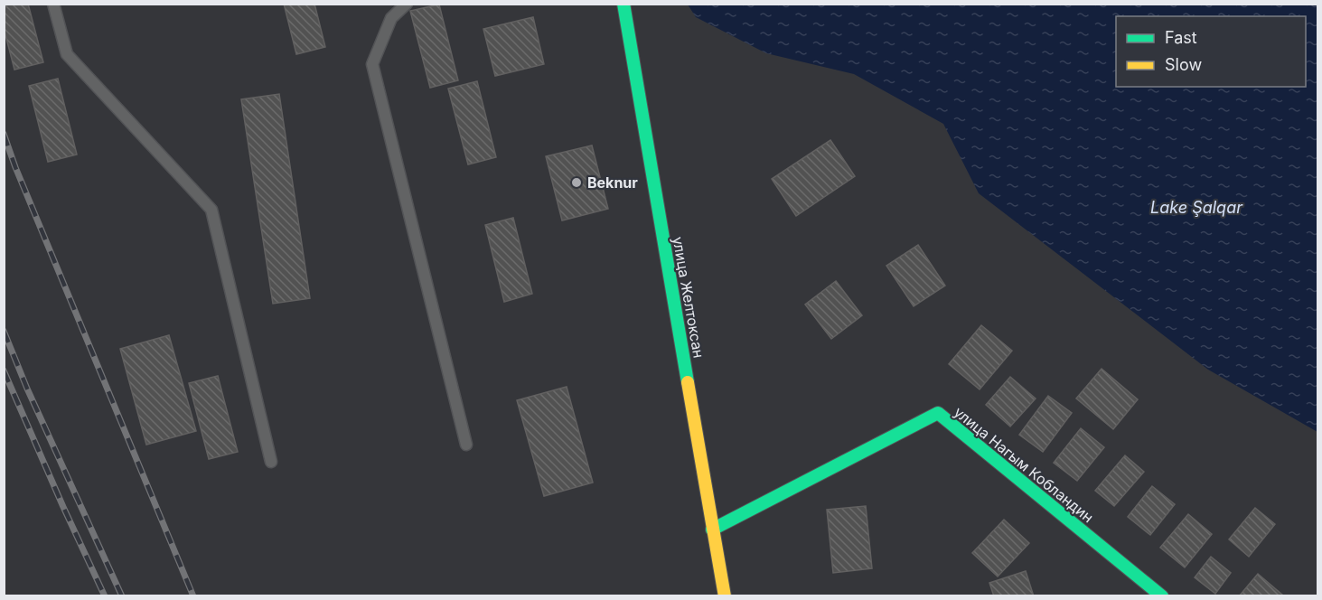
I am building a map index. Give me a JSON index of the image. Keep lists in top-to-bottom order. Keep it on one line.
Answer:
{"streets":{"main road":["улица Желтоксан","улица Нагым Кобландин"]},"crossings":[["улица Желтоксан","улица Нагым Кобландин"]],"water":["Lake Şalqar"],"places":["Beknur"],"legend":["Fast","Slow"]}
